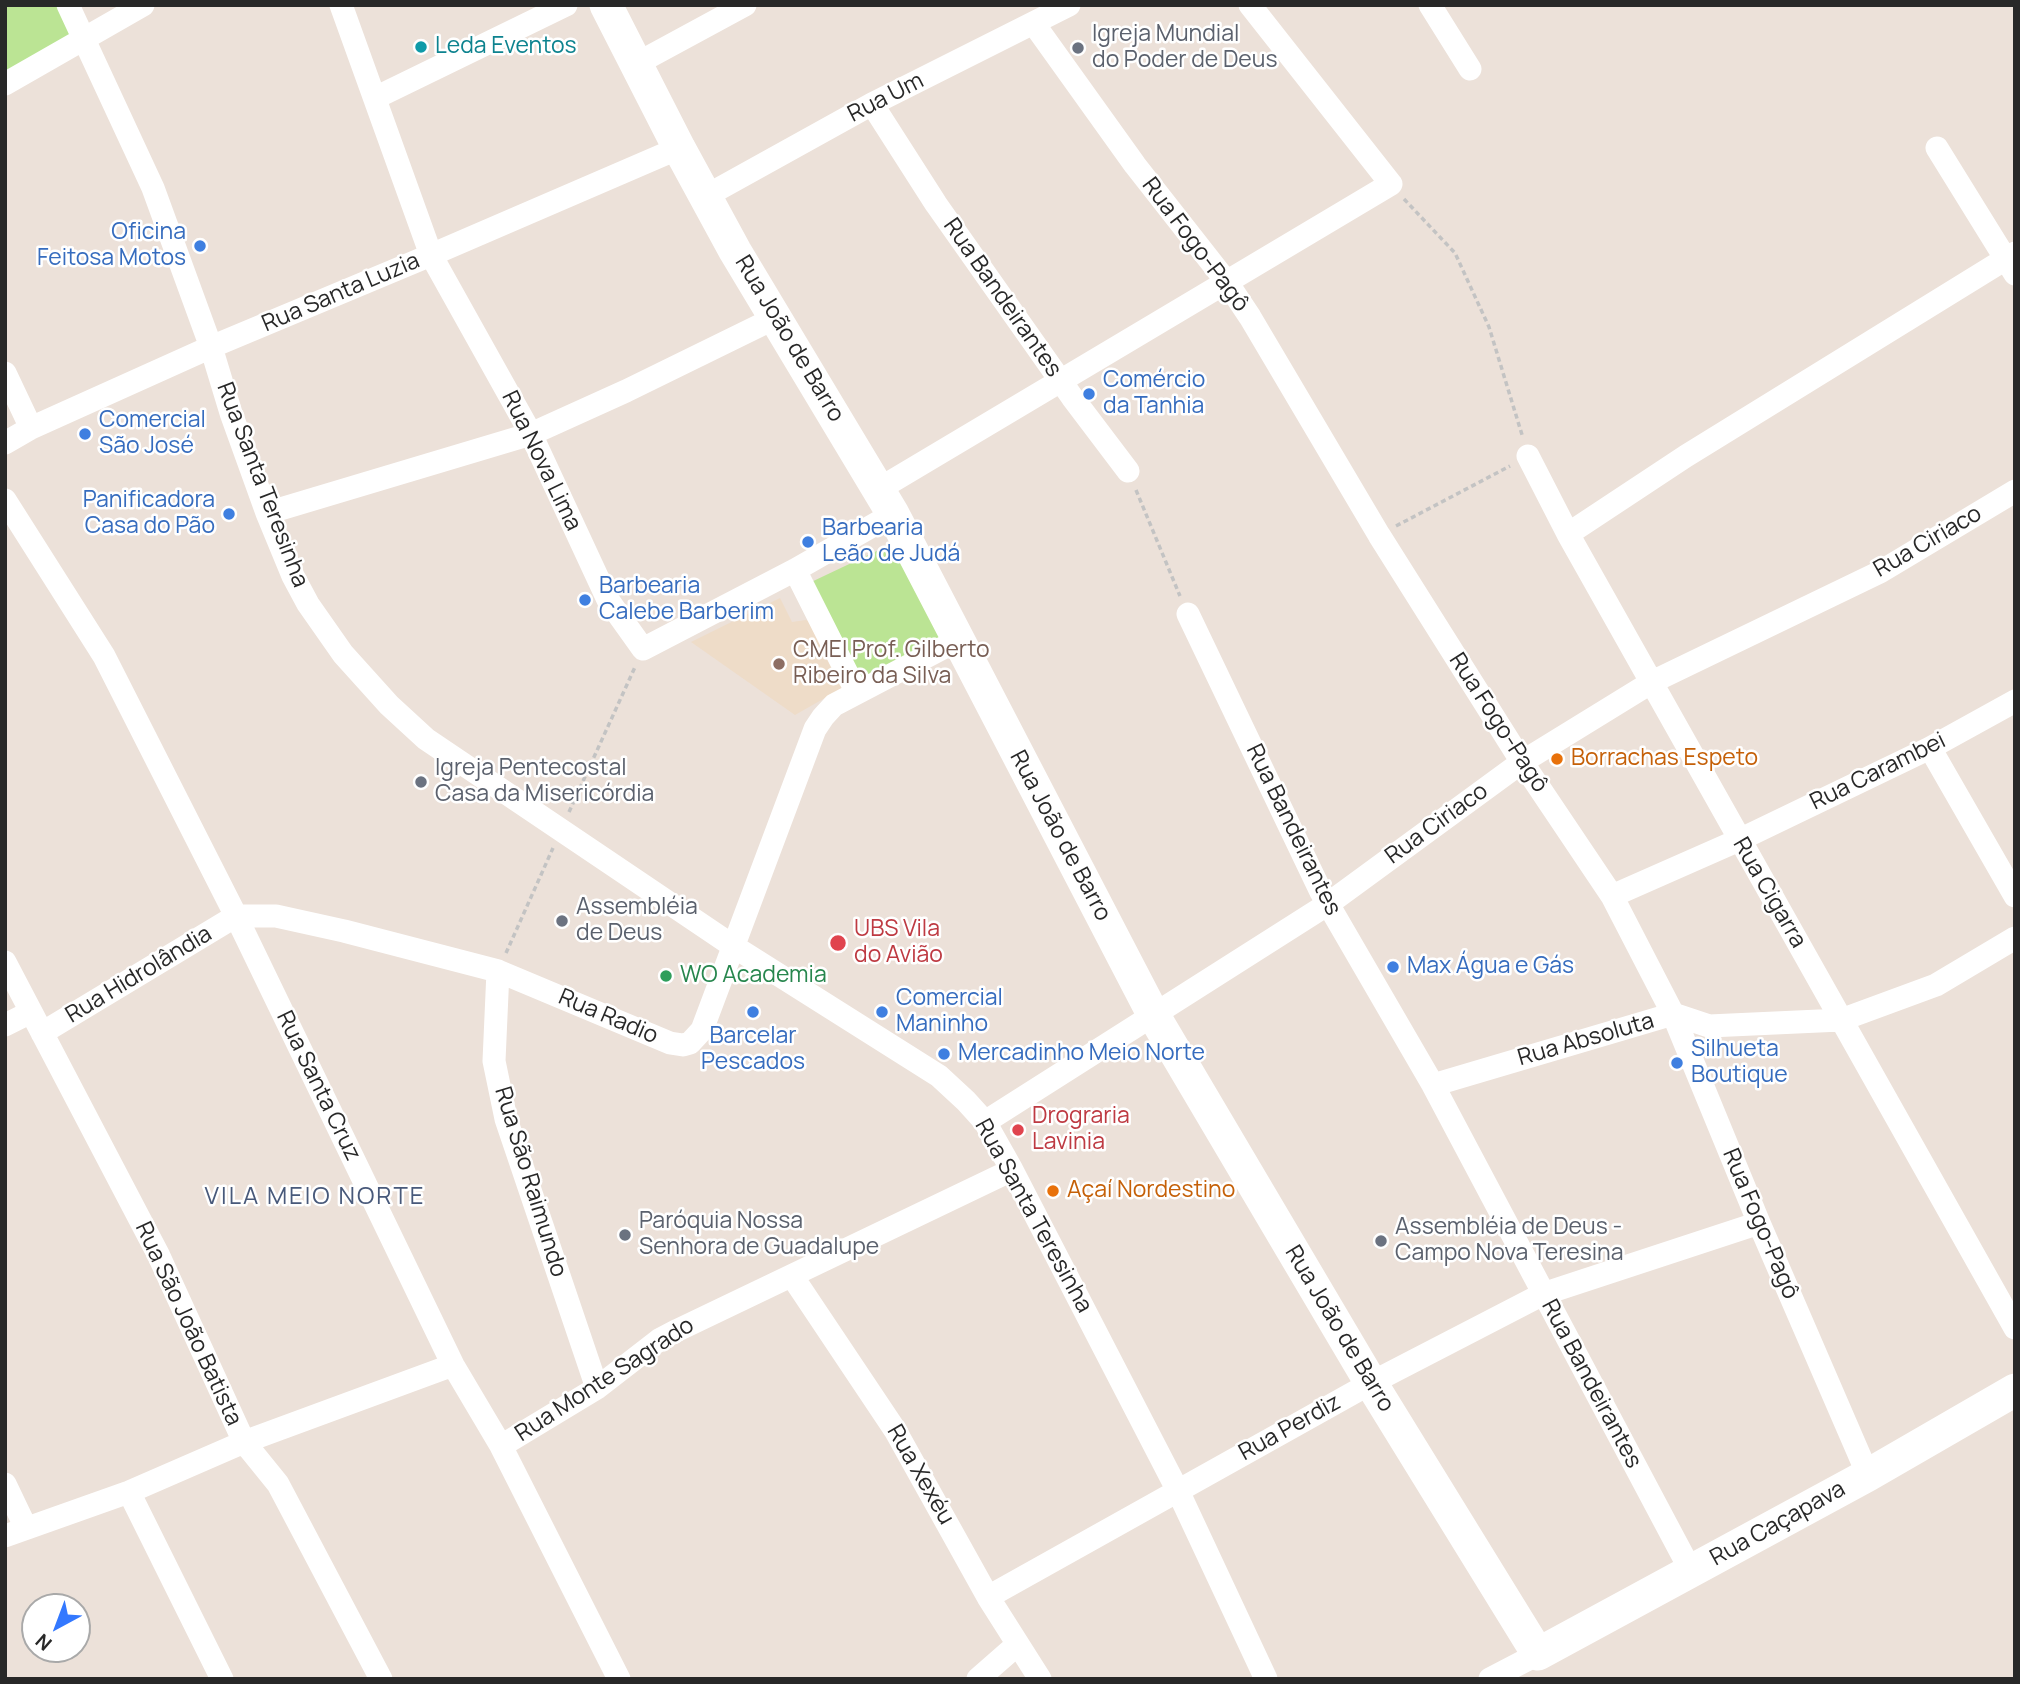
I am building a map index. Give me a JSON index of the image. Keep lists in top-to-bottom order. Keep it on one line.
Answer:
{"streets":{"street":["Rua Um","Rua Fogo-Pagô","Rua Santa Luzia","Rua Bandeirantes","Rua João de Barro","Rua Nova Lima","Rua Santa Teresinha","Rua Ciriaco","Rua Carambei","Rua Cigarra","Rua Hidrolândia","Rua Radio","Rua Absoluta","Rua Santa Cruz","Rua São Raimundo","Rua São João Batista","Rua Monte Sagrado","Rua Perdiz","Rua Xexéu","Rua Caçapava"]},"crossings":[["Rua Um","Rua Fogo-Pagô"],["Rua Um","Rua Bandeirantes"],["Rua Um","Rua João de Barro"],["Rua Fogo-Pagô","Rua Ciriaco"],["Rua Fogo-Pagô","Rua Carambei"],["Rua Fogo-Pagô","Rua Absoluta"],["Rua Fogo-Pagô","Rua Perdiz"],["Rua Fogo-Pagô","Rua Caçapava"],["Rua Santa Luzia","Rua João de Barro"],["Rua Santa Luzia","Rua Nova Lima"],["Rua Santa Luzia","Rua Santa Teresinha"],["Rua Bandeirantes","Rua Ciriaco"],["Rua Bandeirantes","Rua Absoluta"],["Rua Bandeirantes","Rua Perdiz"],["Rua Bandeirantes","Rua Caçapava"],["Rua João de Barro","Rua Nova Lima"],["Rua João de Barro","Rua Ciriaco"],["Rua João de Barro","Rua Radio"],["Rua João de Barro","Rua Perdiz"],["Rua João de Barro","Rua Caçapava"],["Rua Santa Teresinha","Rua Ciriaco"],["Rua Santa Teresinha","Rua Radio"],["Rua Santa Teresinha","Rua Monte Sagrado"],["Rua Santa Teresinha","Rua Perdiz"],["Rua Ciriaco","Rua Cigarra"],["Rua Carambei","Rua Cigarra"],["Rua Cigarra","Rua Absoluta"],["Rua Hidrolândia","Rua Radio"],["Rua Hidrolândia","Rua Santa Cruz"],["Rua Hidrolândia","Rua São João Batista"],["Rua Radio","Rua Santa Cruz"],["Rua Radio","Rua São Raimundo"],["Rua Santa Cruz","Rua Monte Sagrado"],["Rua São Raimundo","Rua Monte Sagrado"],["Rua Monte Sagrado","Rua Xexéu"],["Rua Perdiz","Rua Xexéu"]],"districts":["VILA MEIO NORTE"],"places":["Leda Eventos","Igreja Mundial do Poder de Deus","Oficina Feitosa Motos","Comércio da Tanhia","Comercial São José","Panificadora Casa do Pão","Barbearia Leão de Judá","Barbearia Calebe Barberim","CMEI Prof. Gilberto Ribeiro da Silva","Borrachas Espeto","Igreja Pentecostal Casa da Misericórdia","Assembléia de Deus","UBS Vila do Avião","Max Água e Gás","WO Academia","Barcelar Pescados","Comercial Maninho","Mercadinho Meio Norte","Silhueta Boutique","Drograria Lavinia","Açaí Nordestino","Paróquia Nossa Senhora de Guadalupe","Assembléia de Deus - Campo Nova Teresina"],"north":"bottom left"}
